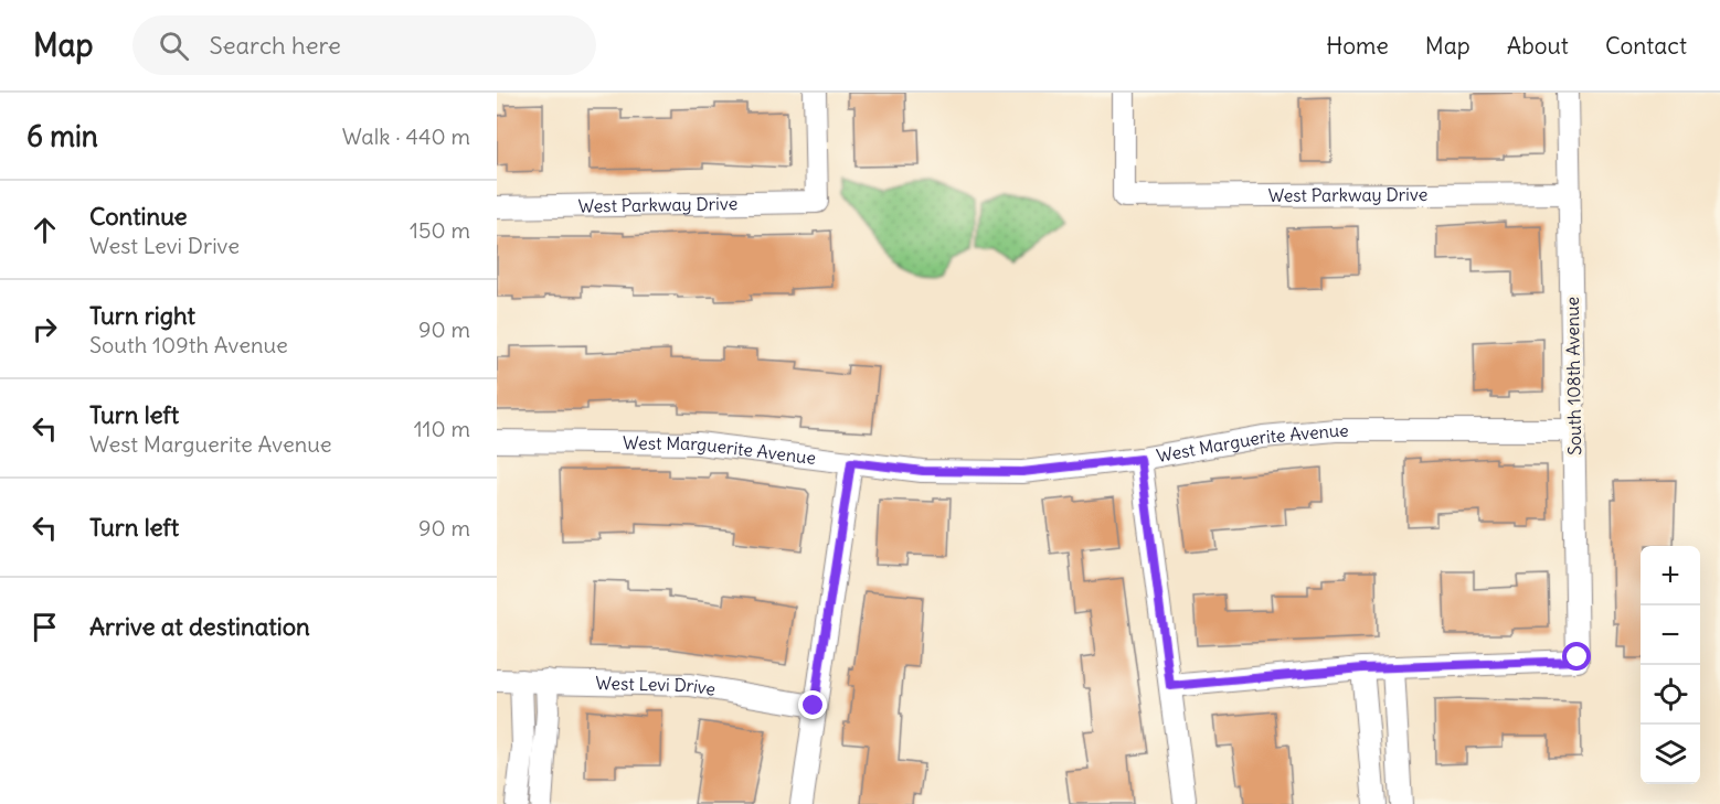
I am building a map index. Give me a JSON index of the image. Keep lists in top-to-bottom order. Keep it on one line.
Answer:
{"streets":{"street":["West Parkway Drive","South 108th Avenue","West Marguerite Avenue","West Levi Drive"]},"crossings":[["West Parkway Drive","South 108th Avenue"],["South 108th Avenue","West Marguerite Avenue"]],"page":{"header":"Map","search":"Search here","nav":["Home","Map","About","Contact"],"heading":["6 min","Walk · 440 m"],"list":[["Continue","West Levi Drive","150 m"],["Turn right","South 109th Avenue","90 m"],["Turn left","West Marguerite Avenue","110 m"],["Turn left","90 m"],"Arrive at destination"],"map_buttons":["+","−"]}}
